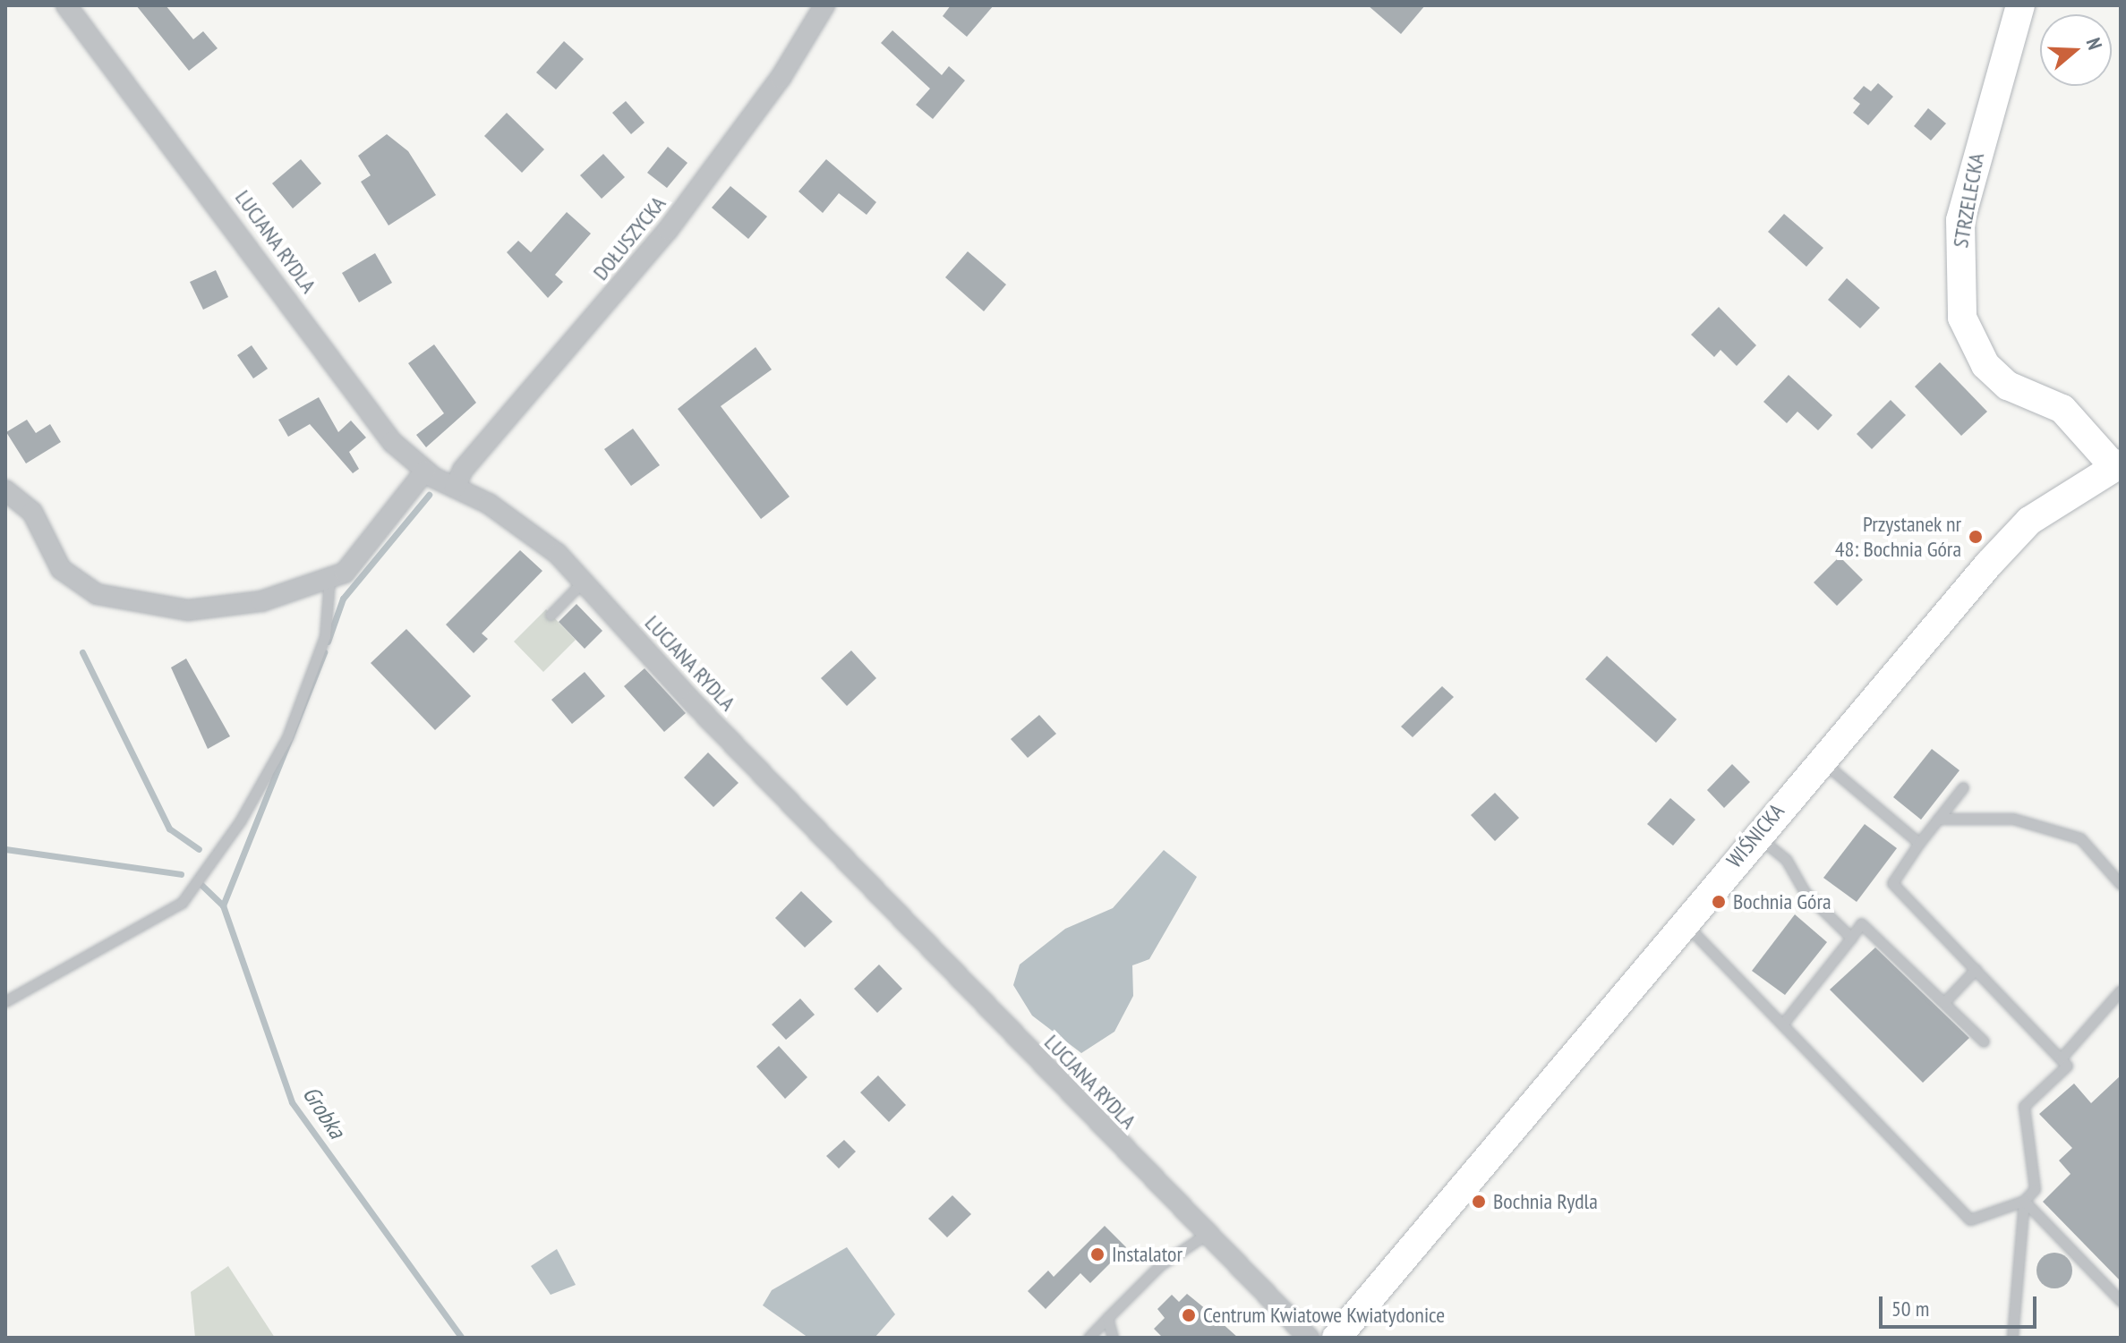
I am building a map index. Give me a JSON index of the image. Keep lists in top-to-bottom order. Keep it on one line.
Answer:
{"streets":{"main road":["STRZELECKA","WIŚNICKA"],"street":["DOŁUSZYCKA","LUCJANA RYDLA"]},"crossings":[["STRZELECKA","WIŚNICKA"],["DOŁUSZYCKA","LUCJANA RYDLA"]],"water":["Grobka"],"places":["Przystanek nr 48: Bochnia Góra","Bochnia Góra","Bochnia Rydla","Instalator","Centrum Kwiatowe Kwiatydonice"],"scale_bar":"50 m","north":"right"}
